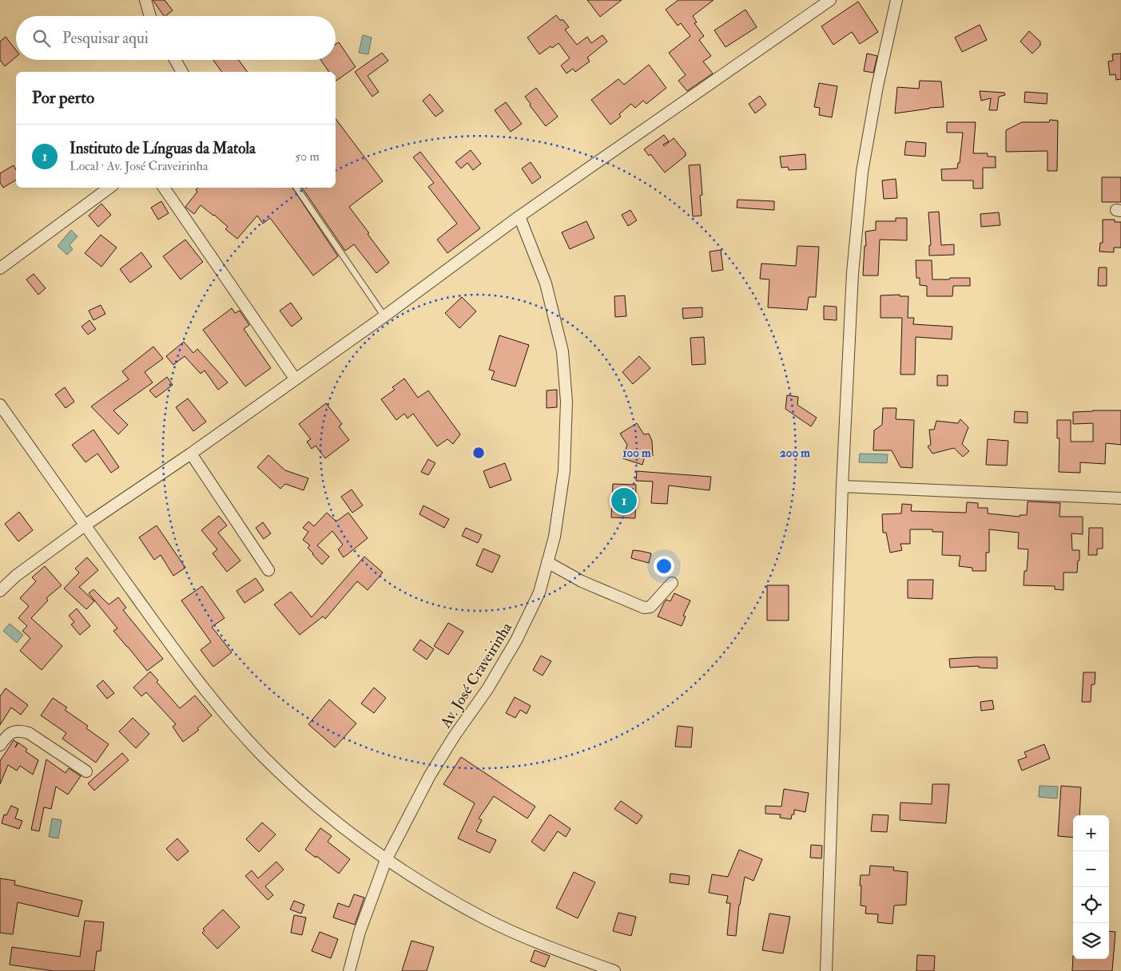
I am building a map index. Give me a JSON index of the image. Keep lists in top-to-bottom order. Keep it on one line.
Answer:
{"streets":{"street":["Av. José Craveirinha"]},"page":{"search":"Pesquisar aqui","heading":"Por perto","list":[{"mark":"1","name":"Instituto de Línguas da Matola","note":"Local · Av. José Craveirinha","value":"50 m"}],"pins":"1","map_buttons":["+","−"]},"rings":["100 m","200 m"]}
